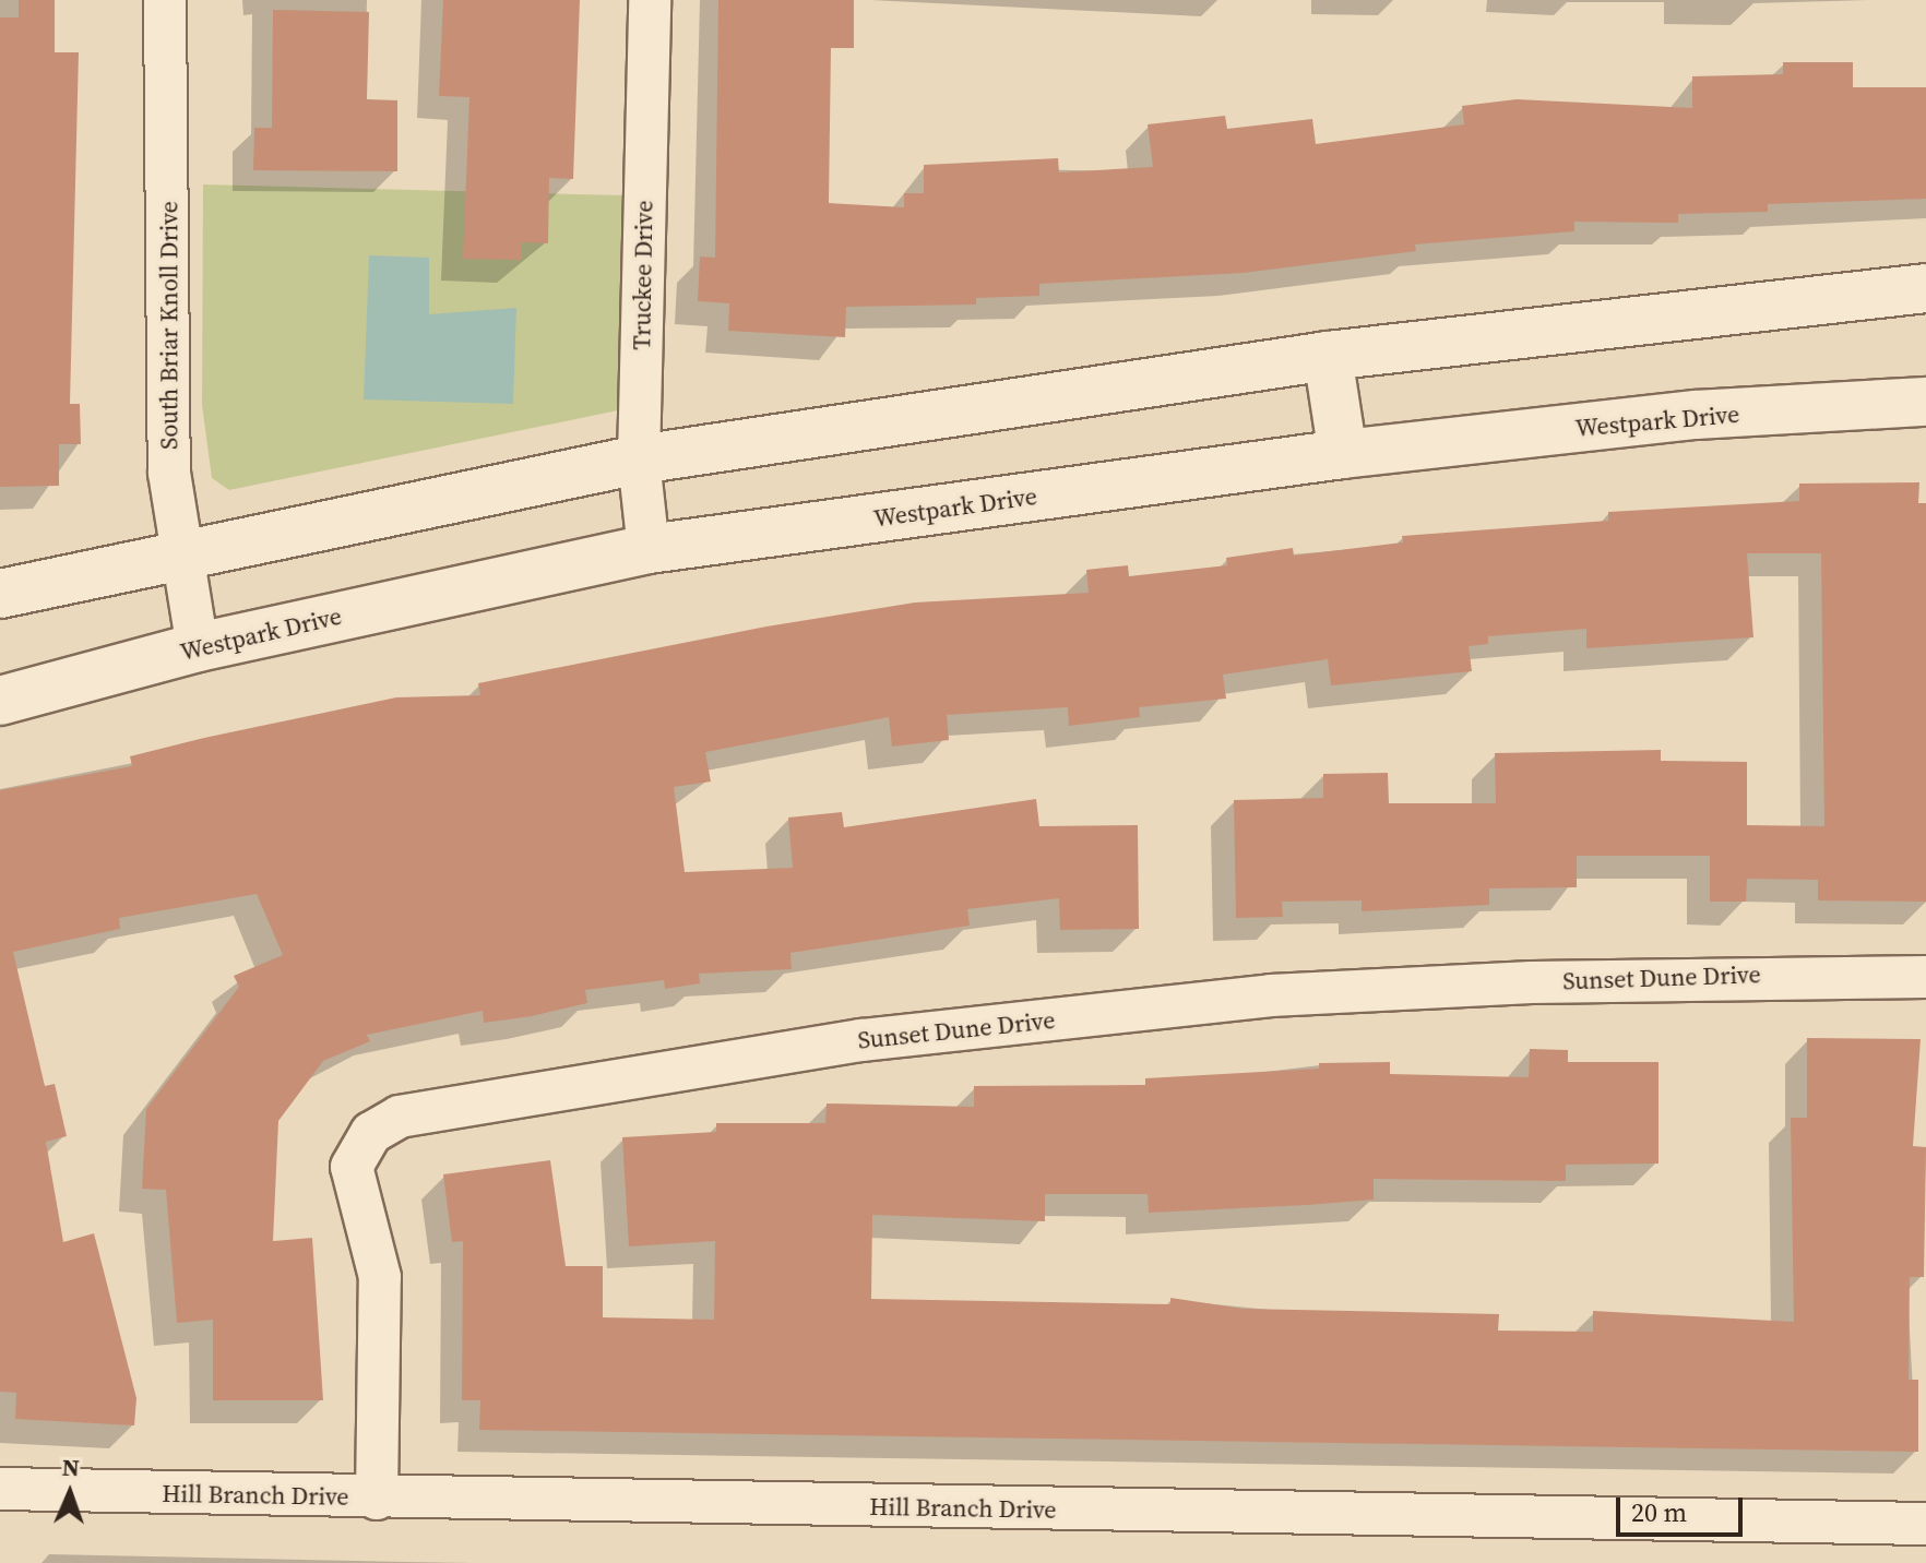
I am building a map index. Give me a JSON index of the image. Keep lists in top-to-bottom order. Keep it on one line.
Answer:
{"streets":{"main road":["Westpark Drive"],"street":["Truckee Drive","South Briar Knoll Drive","Sunset Dune Drive","Hill Branch Drive"]},"crossings":[["Truckee Drive","Westpark Drive"],["South Briar Knoll Drive","Westpark Drive"],["Sunset Dune Drive","Hill Branch Drive"]],"scale_bar":"20 m","north":"top"}
